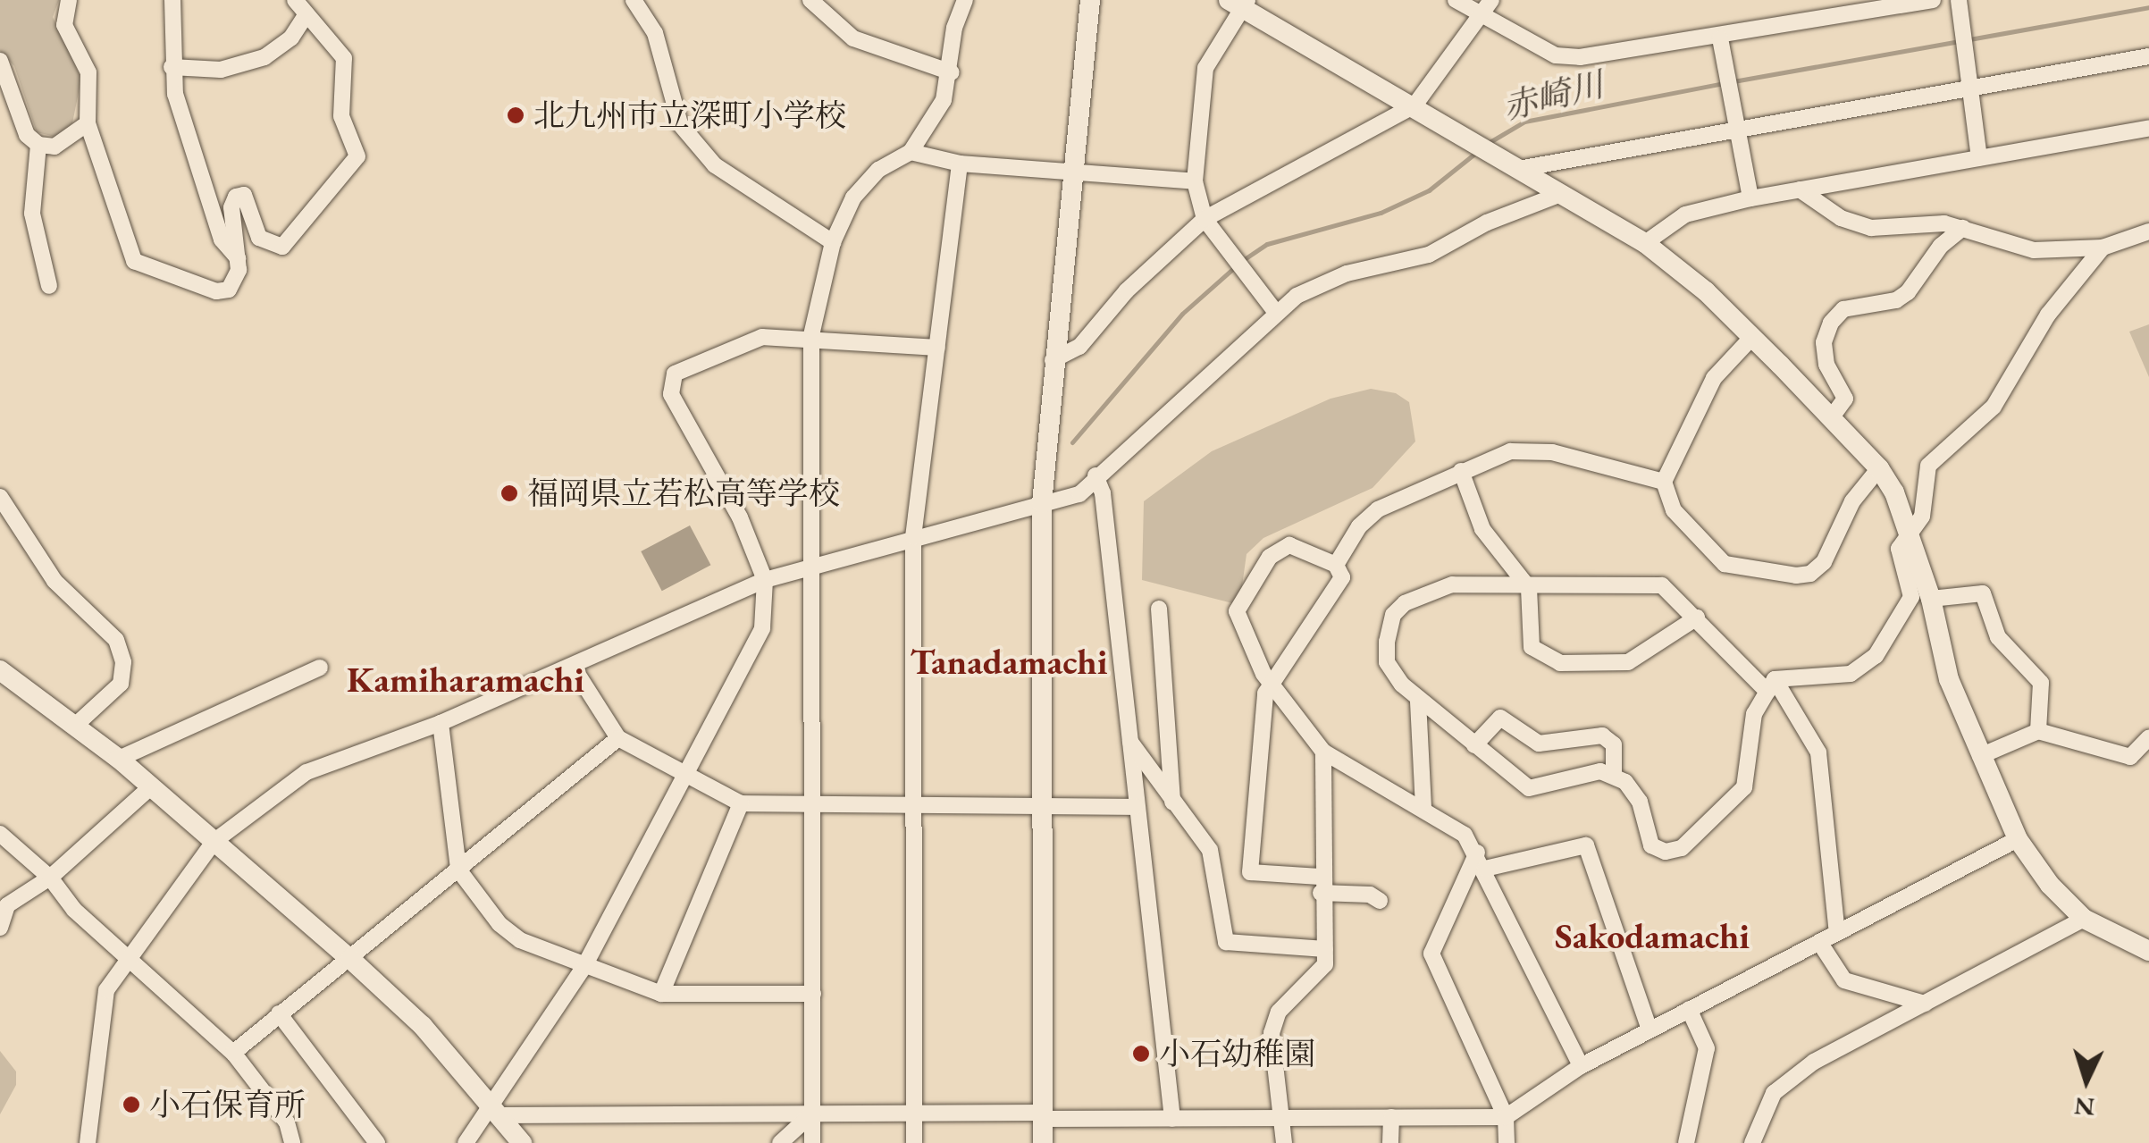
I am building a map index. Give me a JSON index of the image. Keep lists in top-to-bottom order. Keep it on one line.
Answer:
{"districts":["Tanadamachi","Kamiharamachi","Sakodamachi"],"water":["赤崎川"],"places":["北九州市立深町小学校","福岡県立若松高等学校","小石幼稚園","小石保育所"],"north":"bottom"}
